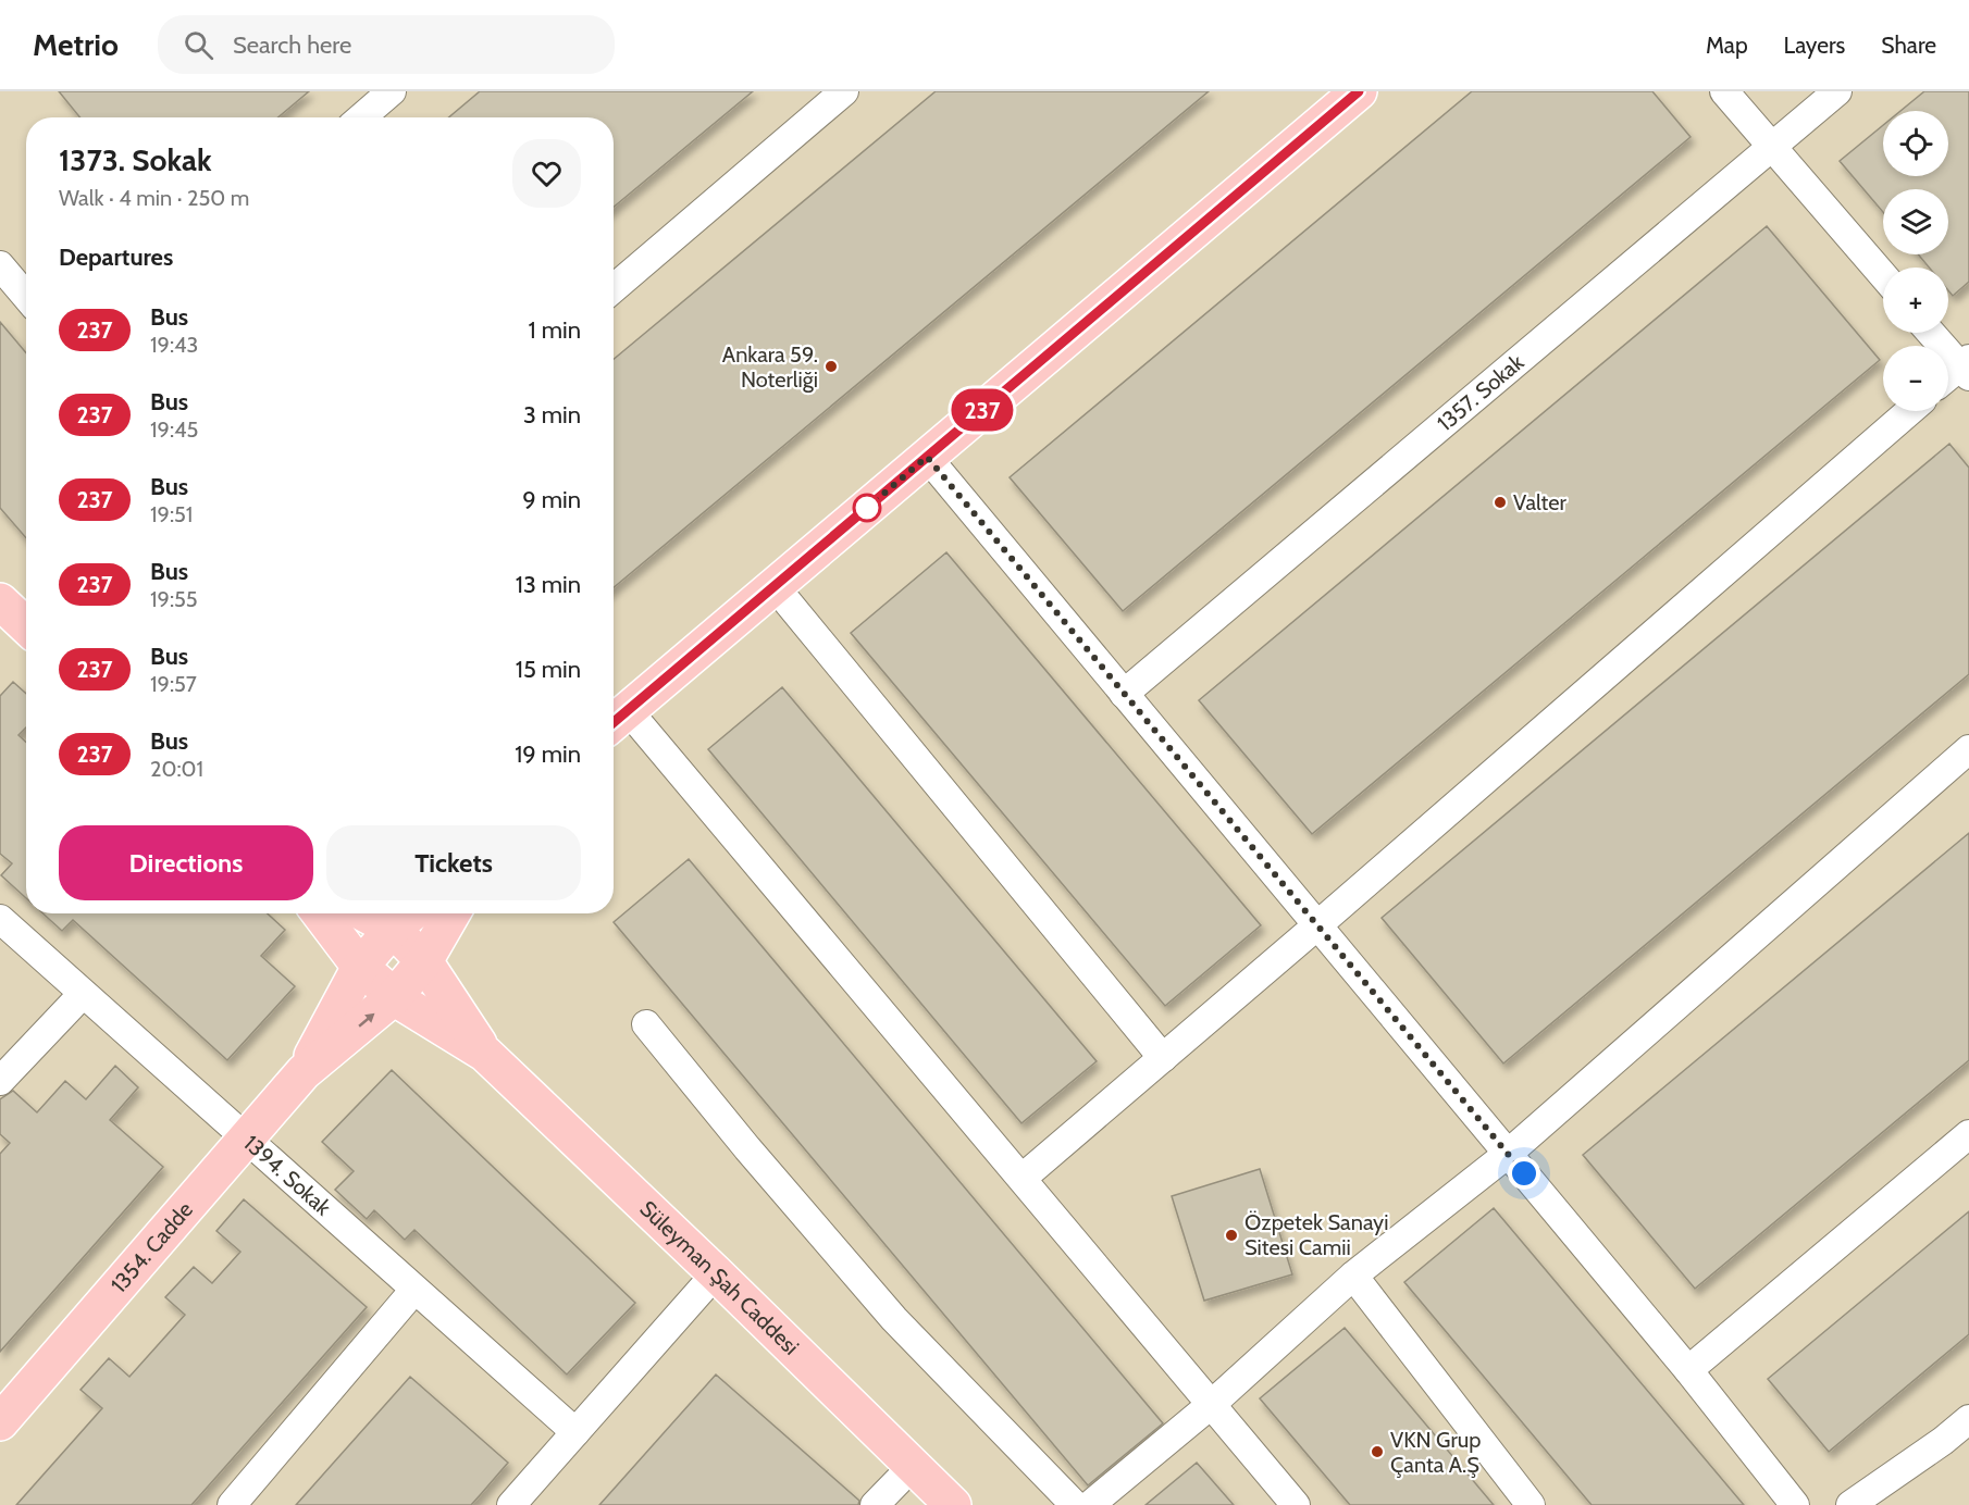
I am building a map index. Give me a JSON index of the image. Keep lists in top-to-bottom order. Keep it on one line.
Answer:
{"streets":{"main road":["1354. Cadde","Süleyman Şah Caddesi"],"street":["1357. Sokak","1394. Sokak"]},"crossings":[["1394. Sokak","1354. Cadde"]],"places":["Ankara 59. Noterliği","Valter","Özpetek Sanayi Sitesi Camii","VKN Grup Çanta A.Ş"],"lines":["bus line 237"],"page":{"header":"Metrio","search":"Search here","nav":["Map","Layers","Share"],"on_map":"237","map_buttons":["+","−"],"heading":[["1373. Sokak","Walk · 4 min · 250 m"],"Departures"],"list":[{"mark":"237","name":"Bus","note":"19:43","value":"1 min"},{"mark":"237","name":"Bus","note":"19:45","value":"3 min"},{"mark":"237","name":"Bus","note":"19:51","value":"9 min"},{"mark":"237","name":"Bus","note":"19:55","value":"13 min"},{"mark":"237","name":"Bus","note":"19:57","value":"15 min"},{"mark":"237","name":"Bus","note":"20:01","value":"19 min"}],"buttons":["Directions","Tickets"]}}
